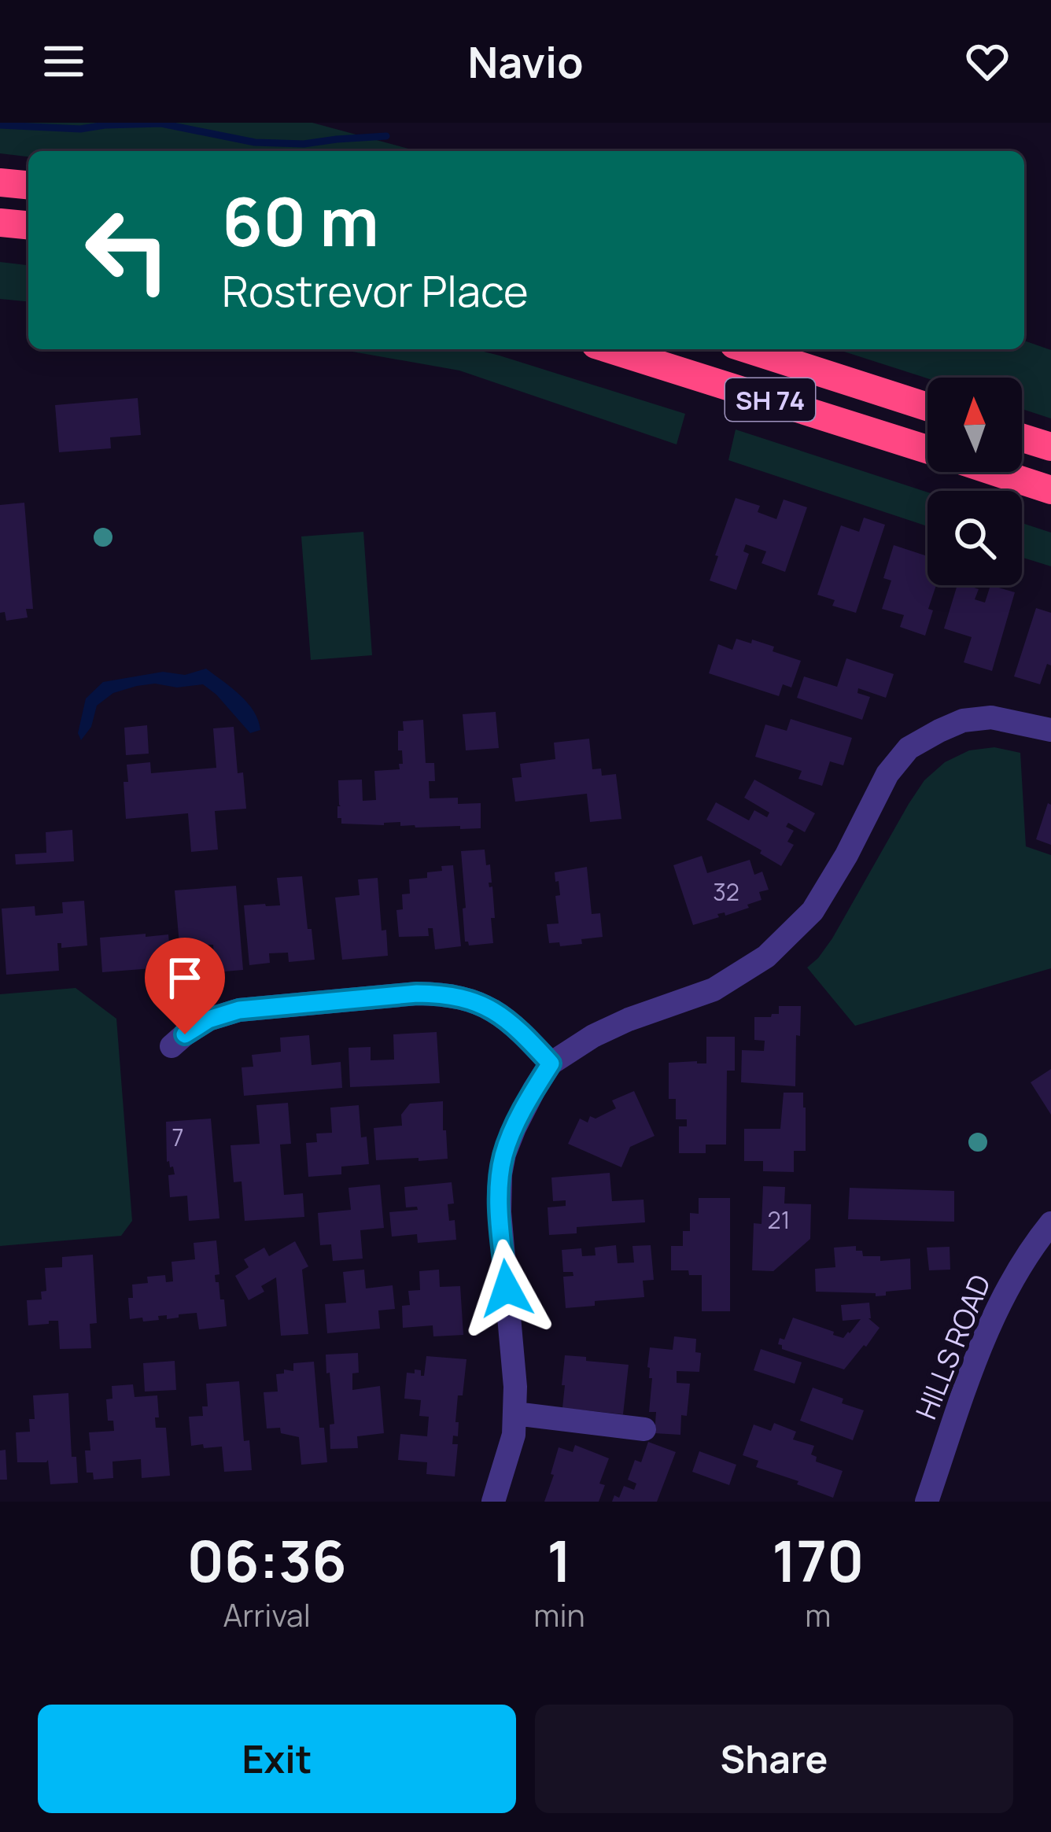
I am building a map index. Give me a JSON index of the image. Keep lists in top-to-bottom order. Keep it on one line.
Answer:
{"streets":{"highway":["SH 74"],"street":["HILLS ROAD"]},"house_numbers":["32","7","21"],"north":"top","page":{"header":"Navio","turn":["60 m","Rostrevor Place"],"eta":["06:36","Arrival","1","min","170","m"],"buttons":["Exit","Share"]}}
